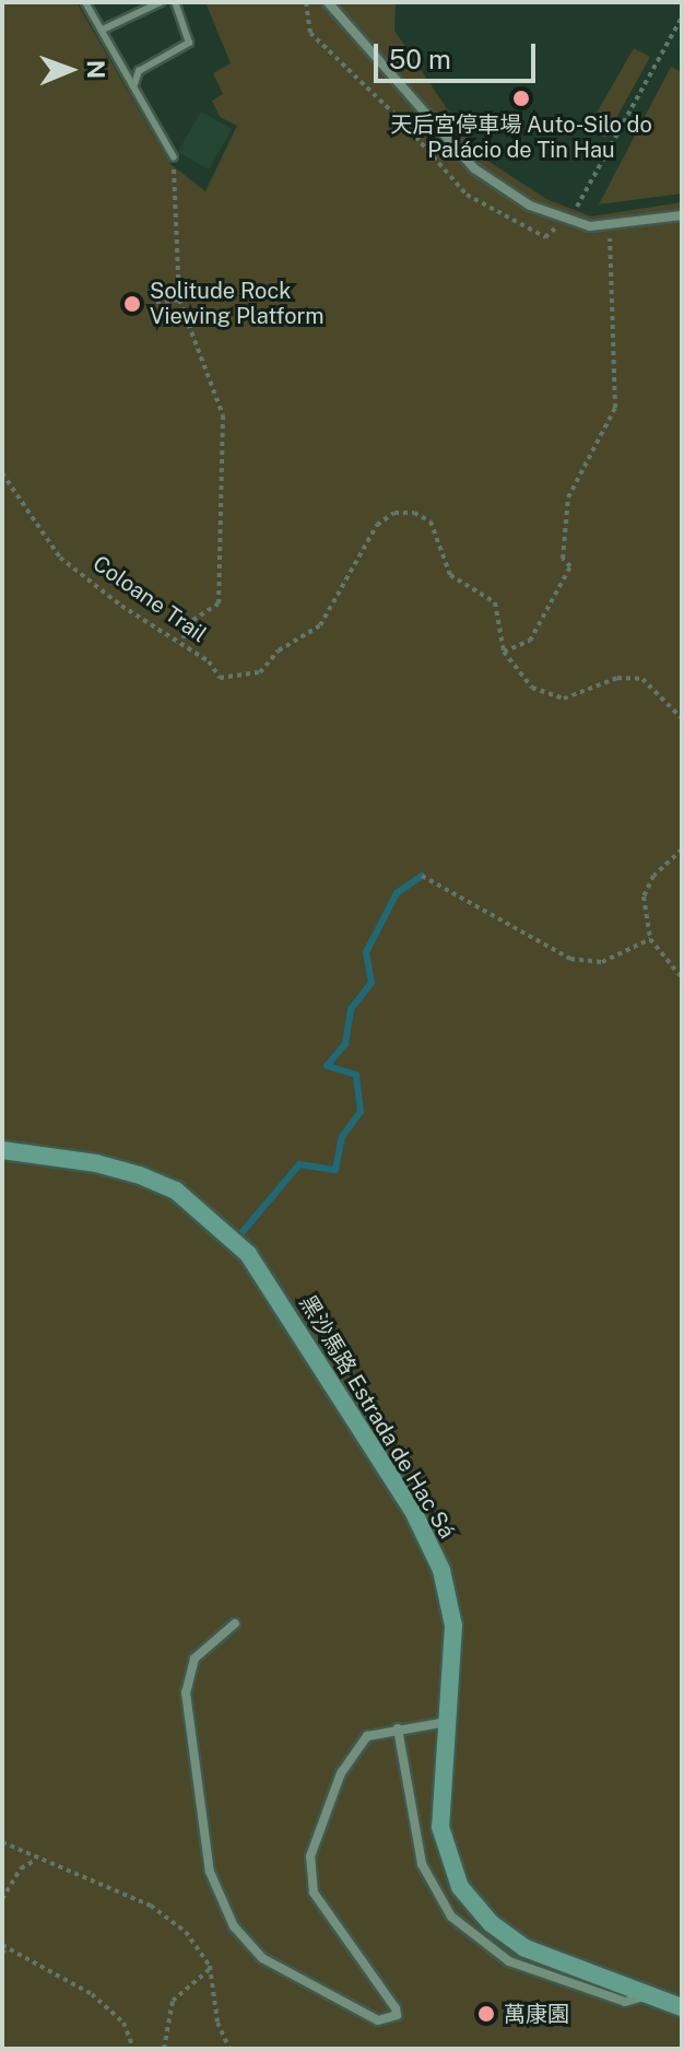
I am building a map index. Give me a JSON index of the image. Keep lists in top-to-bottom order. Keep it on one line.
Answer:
{"streets":{"main road":["黑沙馬路 Estrada de Hac Sá"],"path":["Coloane Trail"]},"places":["天后宮停車場 Auto-Silo do Palácio de Tin Hau","Solitude Rock Viewing Platform","萬康園"],"scale_bar":"50 m","north":"right"}
